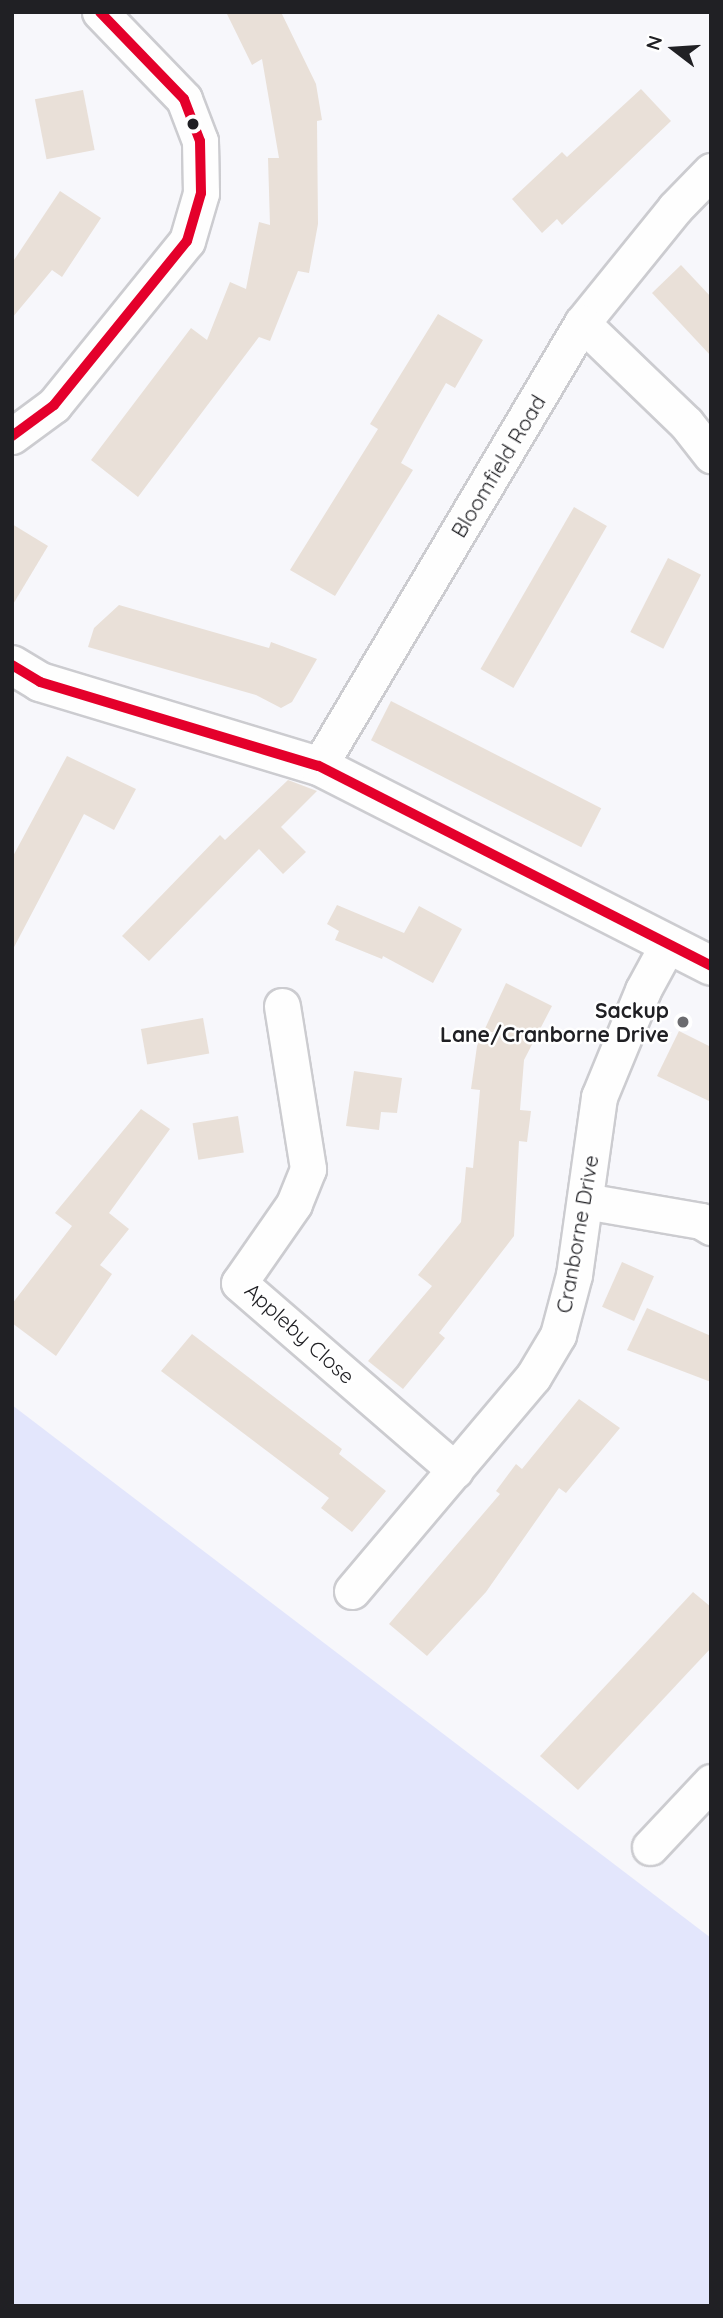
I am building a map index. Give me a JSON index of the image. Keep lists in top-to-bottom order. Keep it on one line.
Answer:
{"streets":{"street":["Bloomfield Road","Cranborne Drive","Appleby Close"]},"crossings":[["Cranborne Drive","Appleby Close"]],"places":["Sackup Lane/Cranborne Drive"],"north":"left"}
